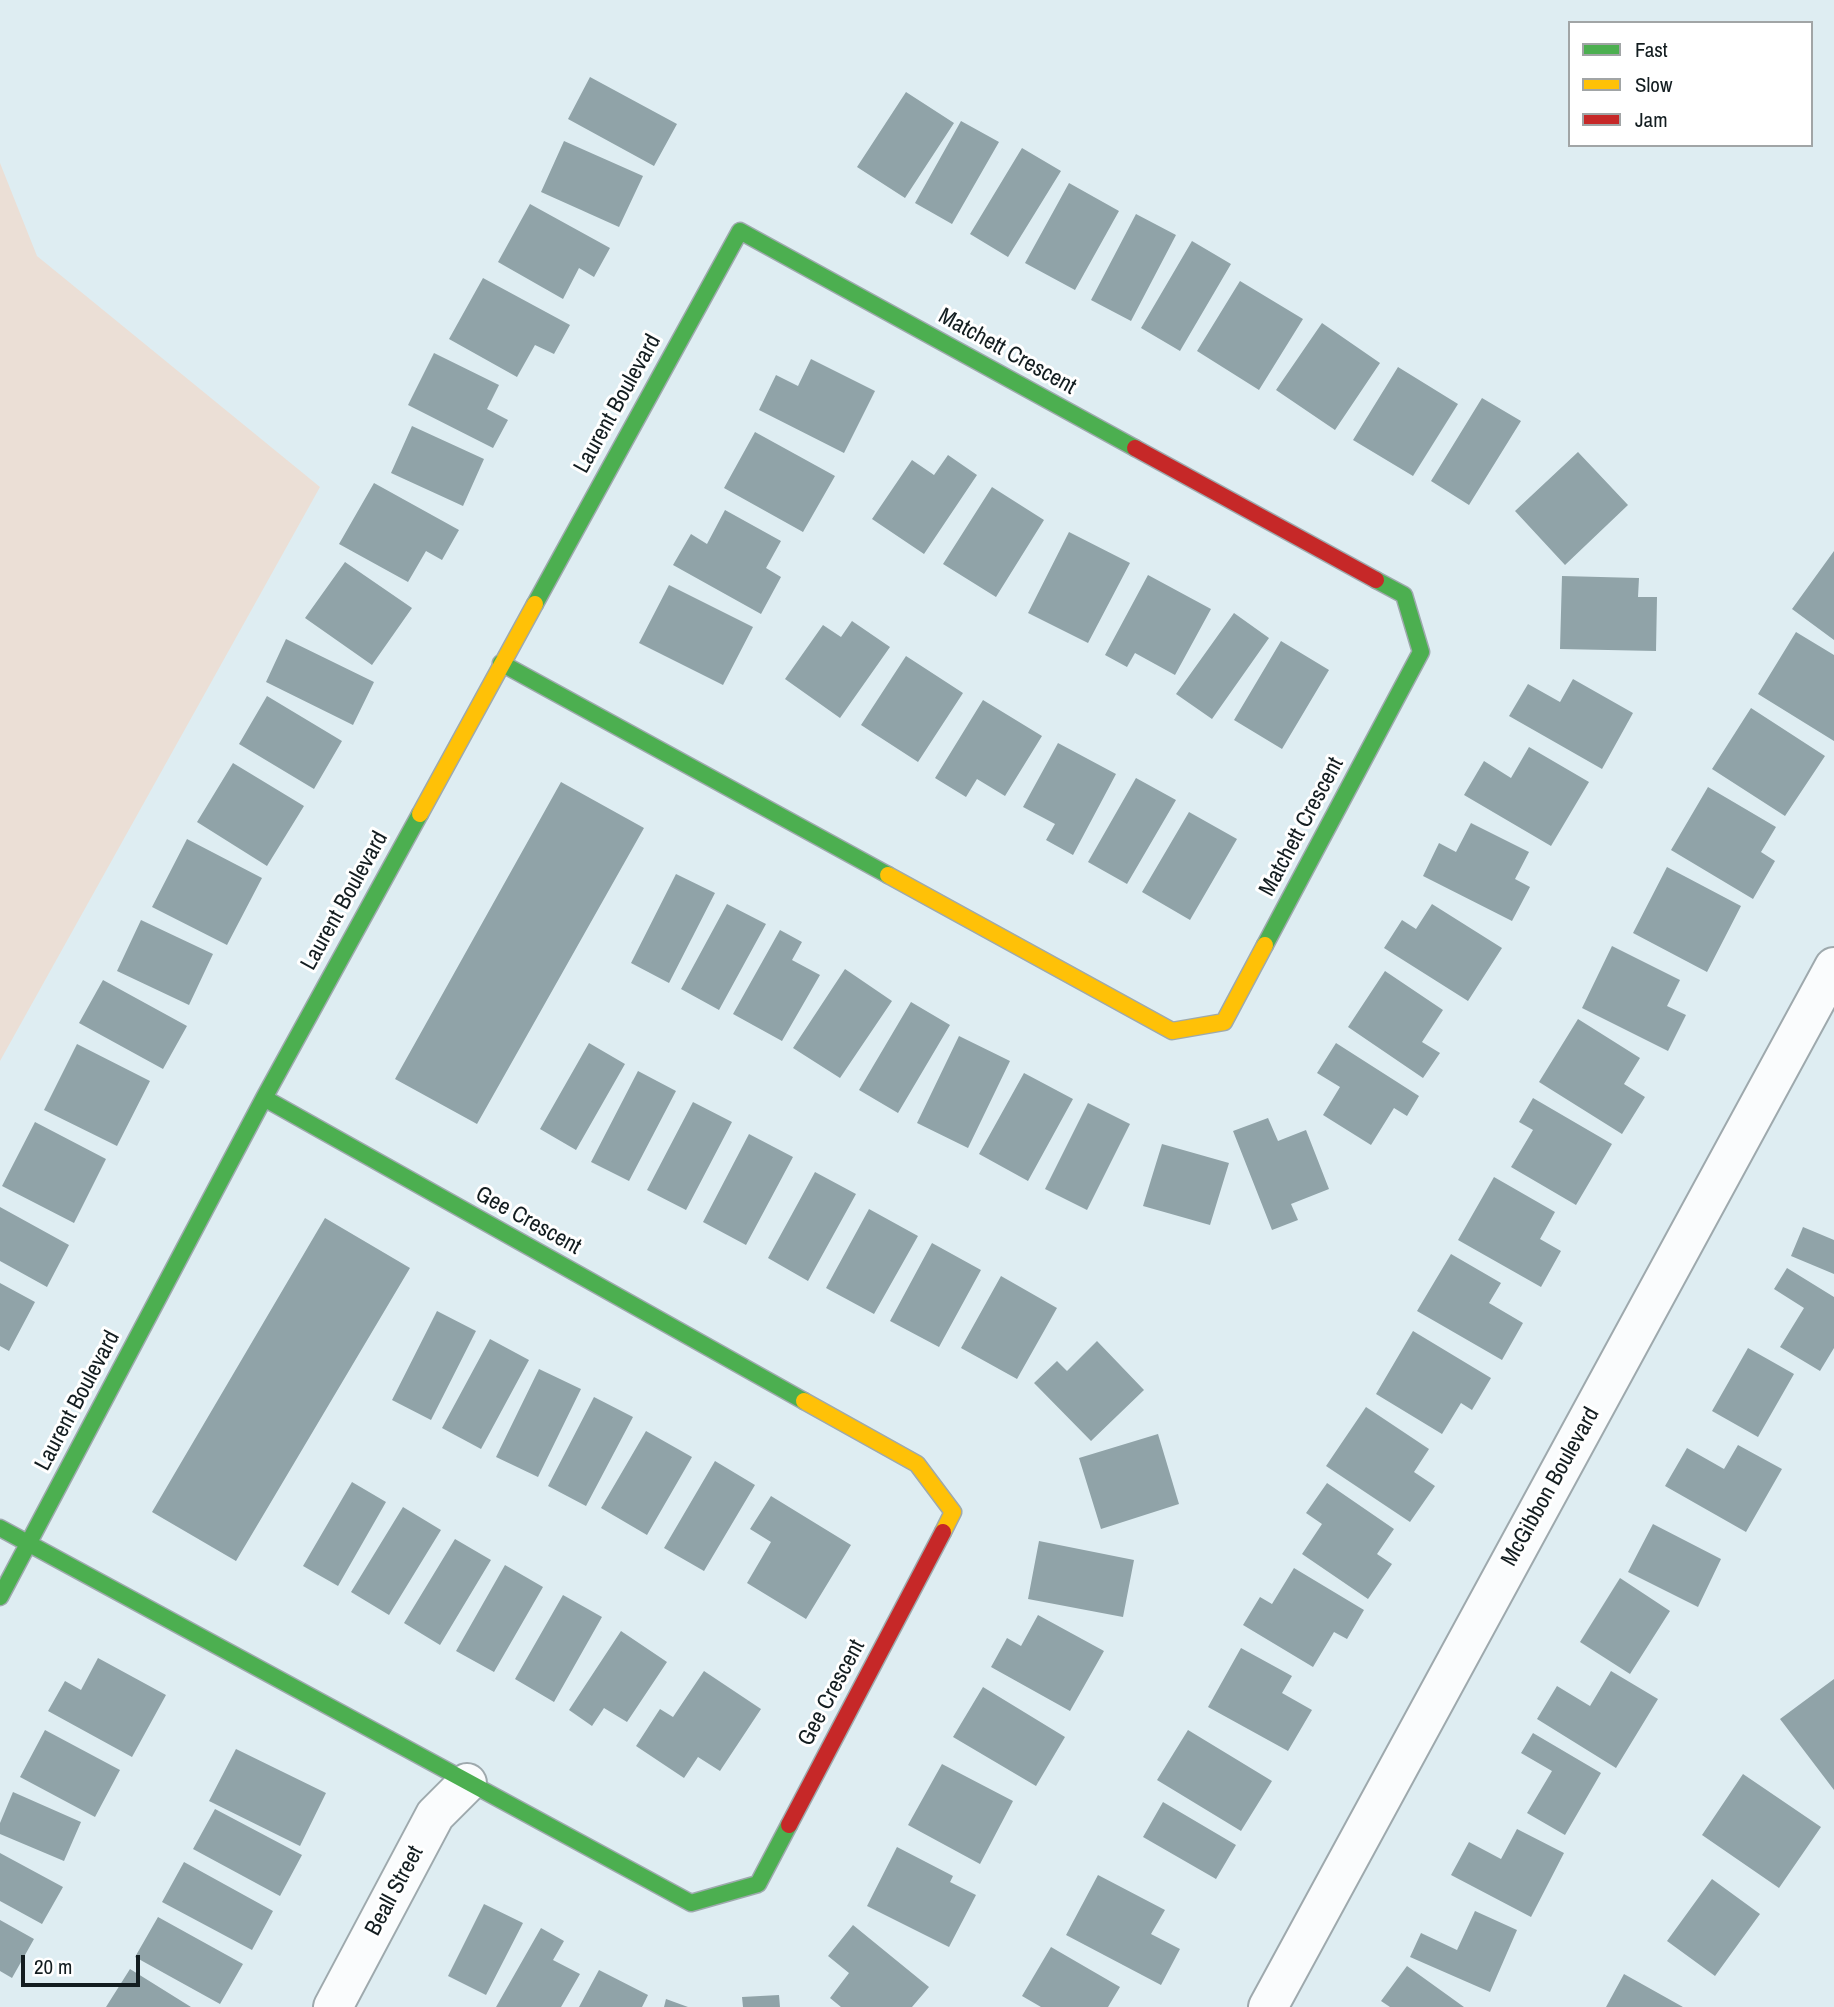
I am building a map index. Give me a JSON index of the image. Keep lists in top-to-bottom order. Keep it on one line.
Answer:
{"streets":{"street":["Matchett Crescent","Laurent Boulevard","Gee Crescent","McGibbon Boulevard","Beall Street"]},"crossings":[["Matchett Crescent","Laurent Boulevard"],["Laurent Boulevard","Gee Crescent"],["Gee Crescent","Beall Street"]],"legend":["Fast","Slow","Jam"],"scale_bar":"20 m"}
